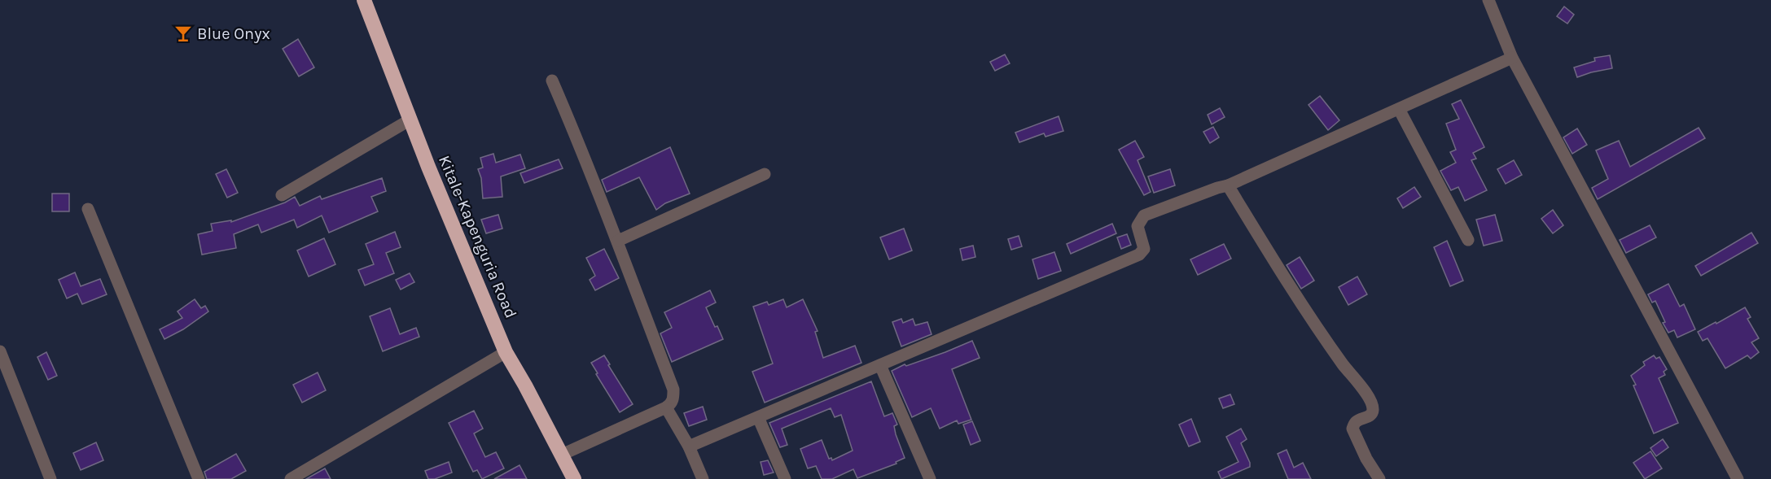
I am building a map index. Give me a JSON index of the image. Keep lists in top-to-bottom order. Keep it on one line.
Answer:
{"streets":{"highway":["Kitale-Kapenguria Road"]},"places":{"bar":["Blue Onyx"]}}
